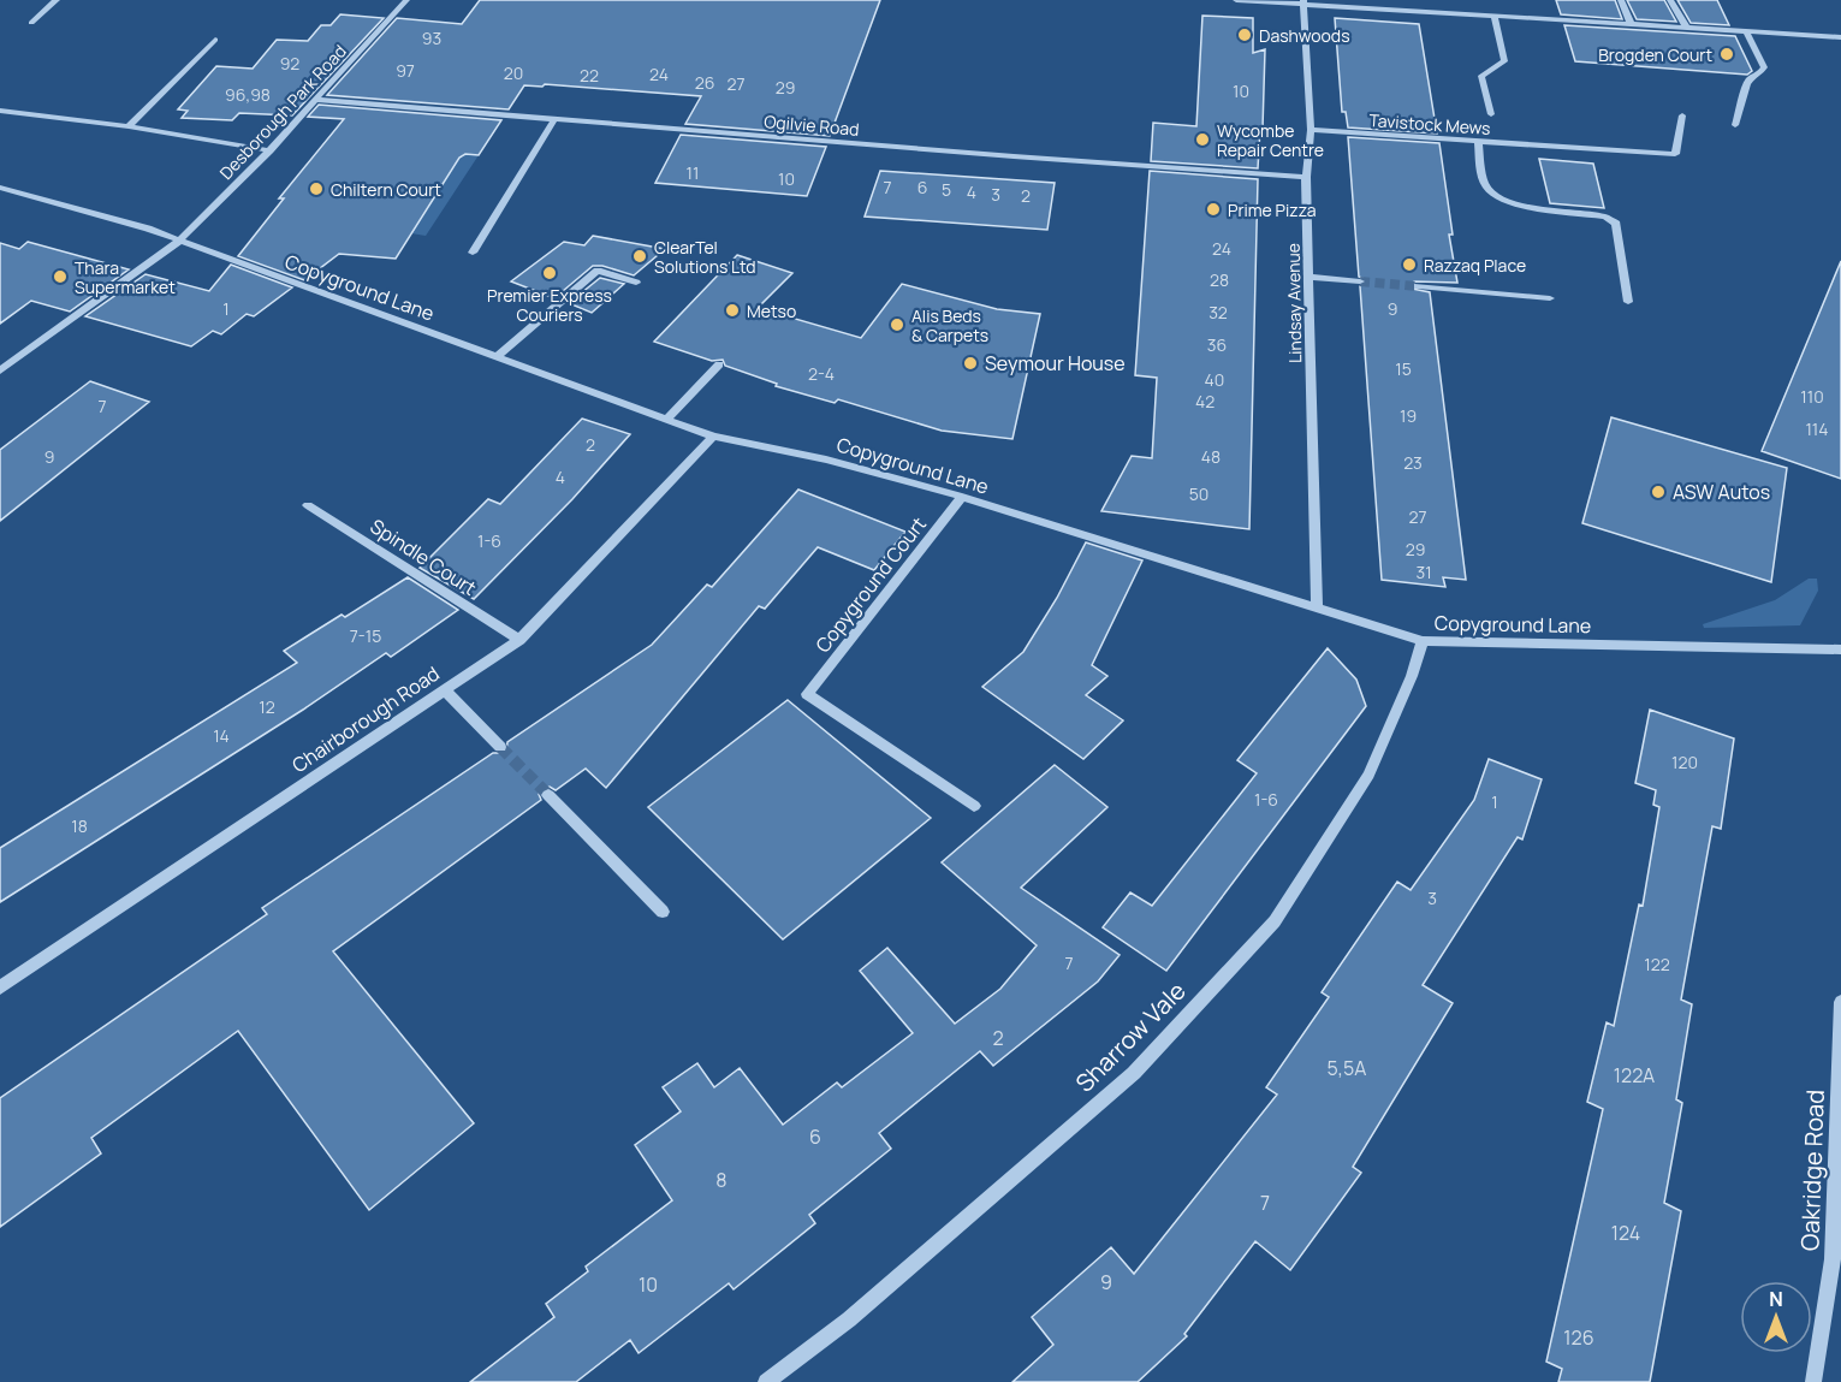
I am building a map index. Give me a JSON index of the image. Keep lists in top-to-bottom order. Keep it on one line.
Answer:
{"streets":{"street":["Desborough Park Road","Tavistock Mews","Ogilvie Road","Copyground Lane","Lindsay Avenue","Spindle Court","Copyground Court","Chairborough Road","Sharrow Vale","Oakridge Road"]},"crossings":[["Desborough Park Road","Ogilvie Road"],["Desborough Park Road","Copyground Lane"],["Tavistock Mews","Lindsay Avenue"],["Ogilvie Road","Lindsay Avenue"],["Copyground Lane","Lindsay Avenue"],["Copyground Lane","Copyground Court"],["Copyground Lane","Chairborough Road"],["Copyground Lane","Sharrow Vale"],["Spindle Court","Chairborough Road"]],"places":["Dashwoods","Brogden Court","Wycombe Repair Centre","Chiltern Court","Prime Pizza","ClearTel Solutions Ltd","Razzaq Place","Premier Express Couriers","Thara Supermarket","Metso","Alis Beds & Carpets","Seymour House","ASW Autos"],"house_numbers":["93","92","97","20","24","22","26","27","29","10","96,98","11","10","7","6","5","4","3","2","24","28","1","9","32","36","15","2-4","40","110","42","7","19","114","2","9","48","23","4","50","27","1-6","29","31","7-15","12","14","120","1-6","1","18","3","7","122","2","5,5A","122A","6","8","7","124","9","10","126"],"north":"top"}
